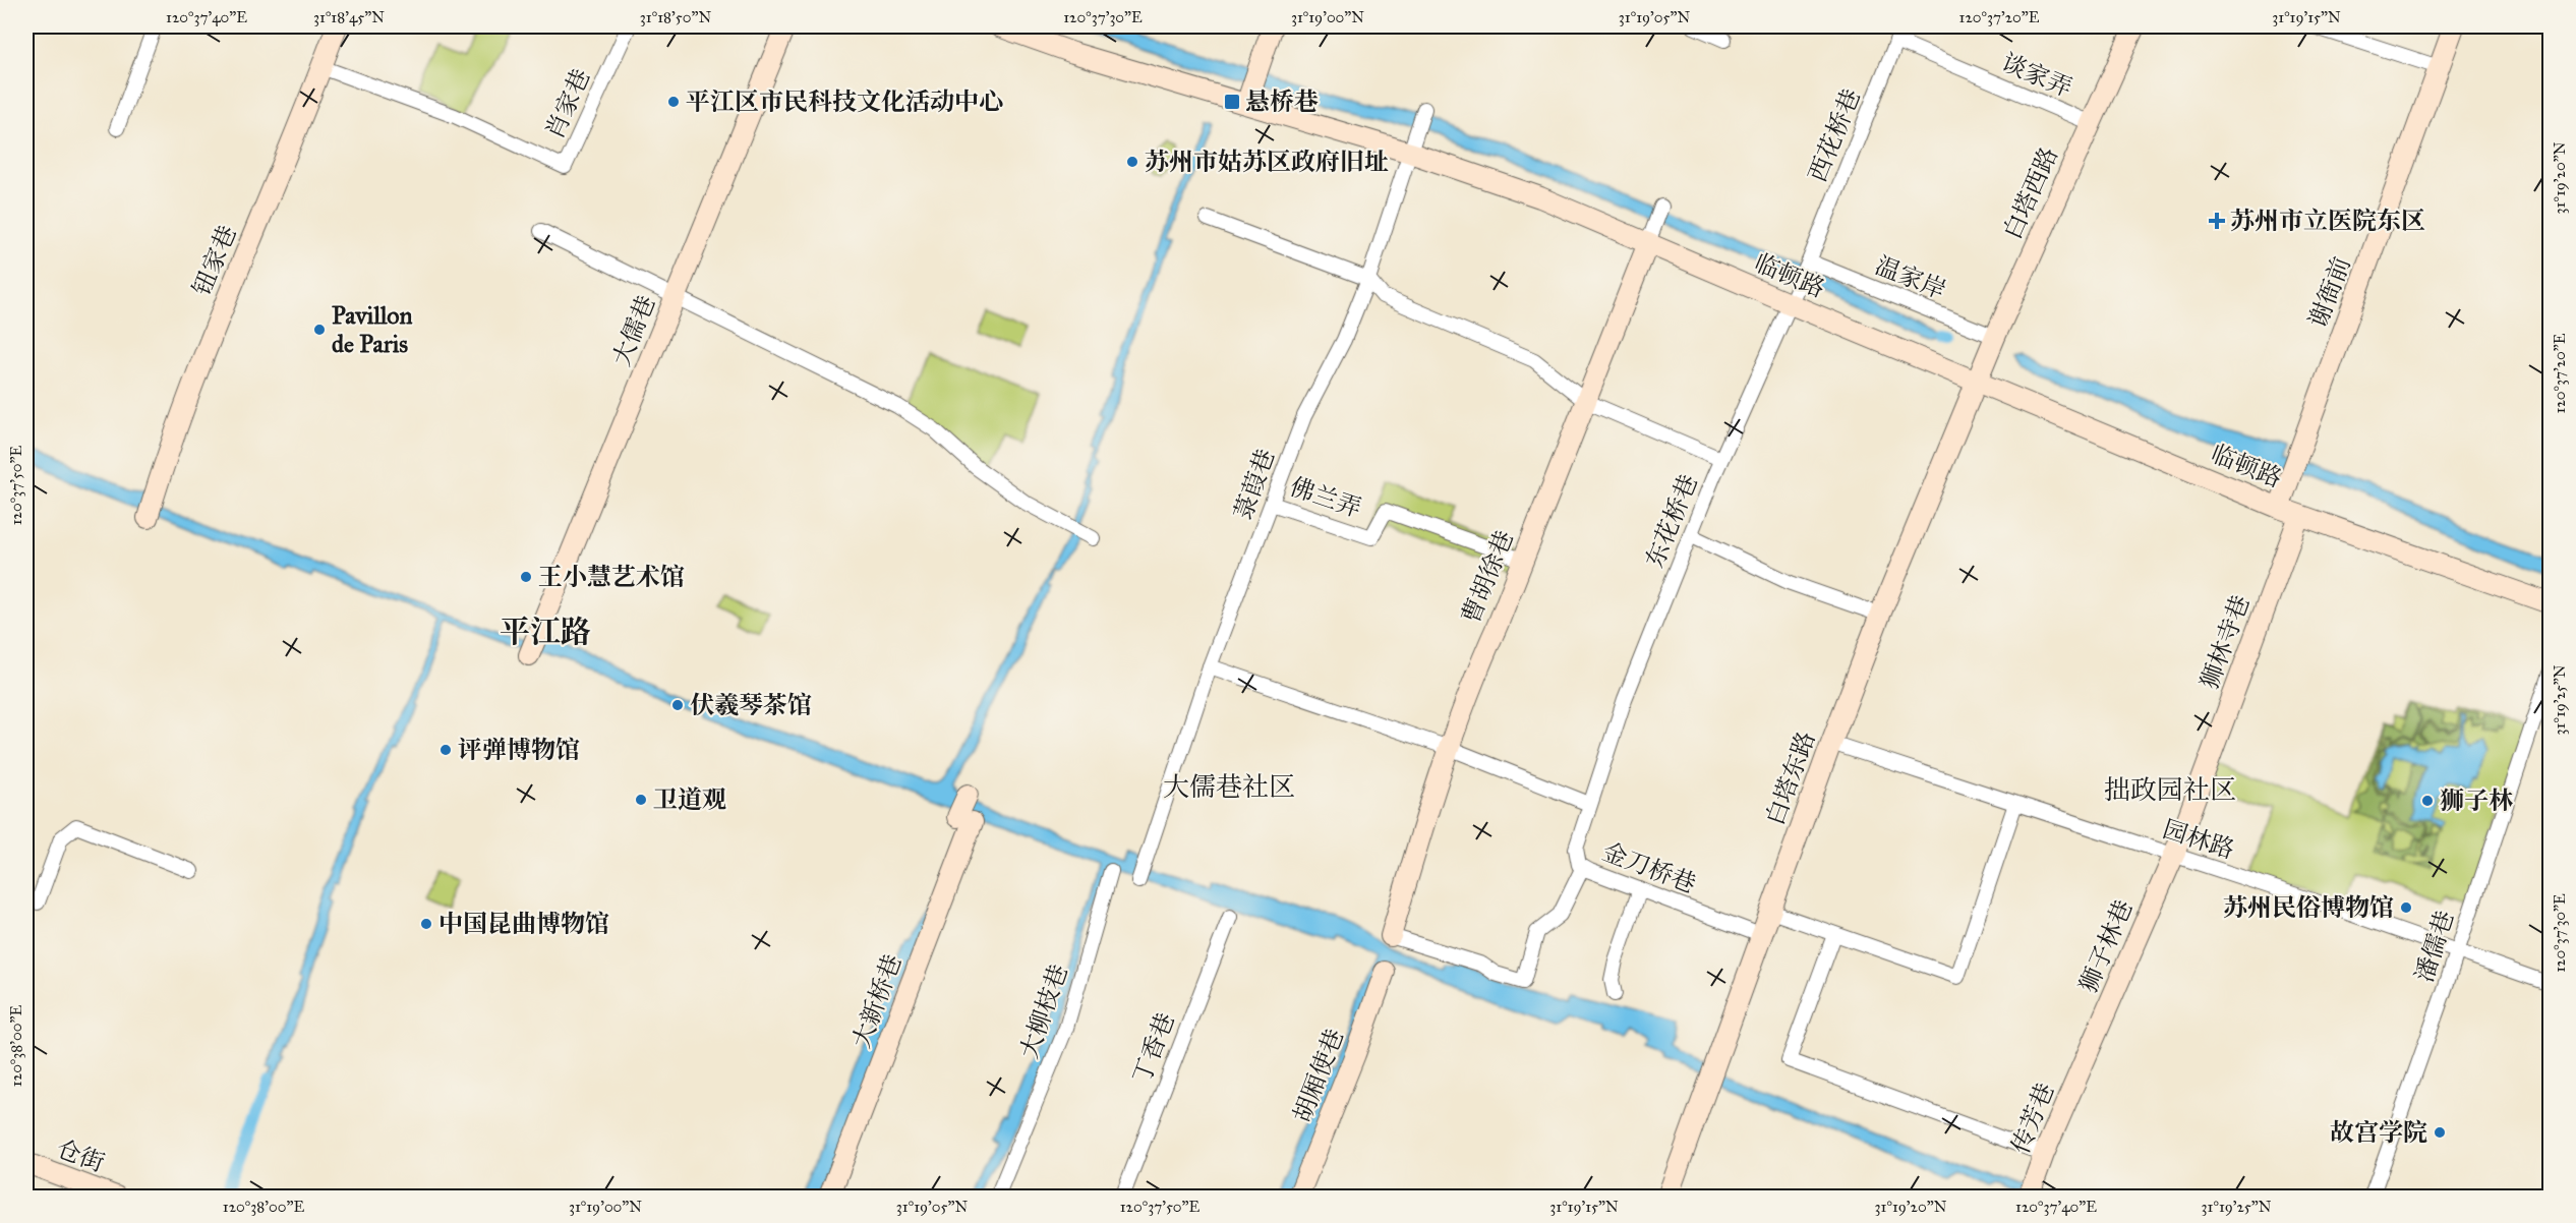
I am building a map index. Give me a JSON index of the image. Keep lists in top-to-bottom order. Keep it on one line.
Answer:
{"streets":{"street":["谈家弄","肖家巷","西花桥巷","白塔西路","钮家巷","临顿路","温家岸","谢衙前","大儒巷","菉葭巷","佛兰弄","东花桥巷","曹胡徐巷","狮林寺巷","白塔东路","园林路","金刀桥巷","狮子林巷","潘儒巷","大新桥巷","大柳枝巷","丁香巷","胡厢使巷","传芳巷","仓街"]},"crossings":[["谈家弄","西花桥巷"],["谈家弄","白塔西路"],["肖家巷","钮家巷"],["西花桥巷","温家岸"],["西花桥巷","东花桥巷"],["白塔西路","临顿路"],["白塔西路","温家岸"],["白塔西路","白塔东路"],["临顿路","谢衙前"],["临顿路","菉葭巷"],["临顿路","东花桥巷"],["临顿路","曹胡徐巷"],["临顿路","狮林寺巷"],["临顿路","白塔东路"],["温家岸","东花桥巷"],["菉葭巷","佛兰弄"],["佛兰弄","曹胡徐巷"],["东花桥巷","金刀桥巷"],["狮林寺巷","园林路"],["狮林寺巷","狮子林巷"],["白塔东路","园林路"],["白塔东路","金刀桥巷"],["园林路","狮子林巷"],["园林路","潘儒巷"],["狮子林巷","传芳巷"]],"districts":["平江路","大儒巷社区","拙政园社区"],"places":{"other":["平江区市民科技文化活动中心","苏州市姑苏区政府旧址","Pavillon de Paris","王小慧艺术馆","伏羲琴茶馆","评弹博物馆","卫道观","狮子林","苏州民俗博物馆","中国昆曲博物馆","故宫学院"],"transit":["悬桥巷"],"health":["苏州市立医院东区"]},"coordinates":["120°37'40\"E","31°18'45\"N","31°18'50\"N","120°37'30\"E","31°19'00\"N","31°19'05\"N","120°37'20\"E","31°19'15\"N","31°19'20\"N","120°37'50\"E","31°19'25\"N","120°38'00\"E"]}
